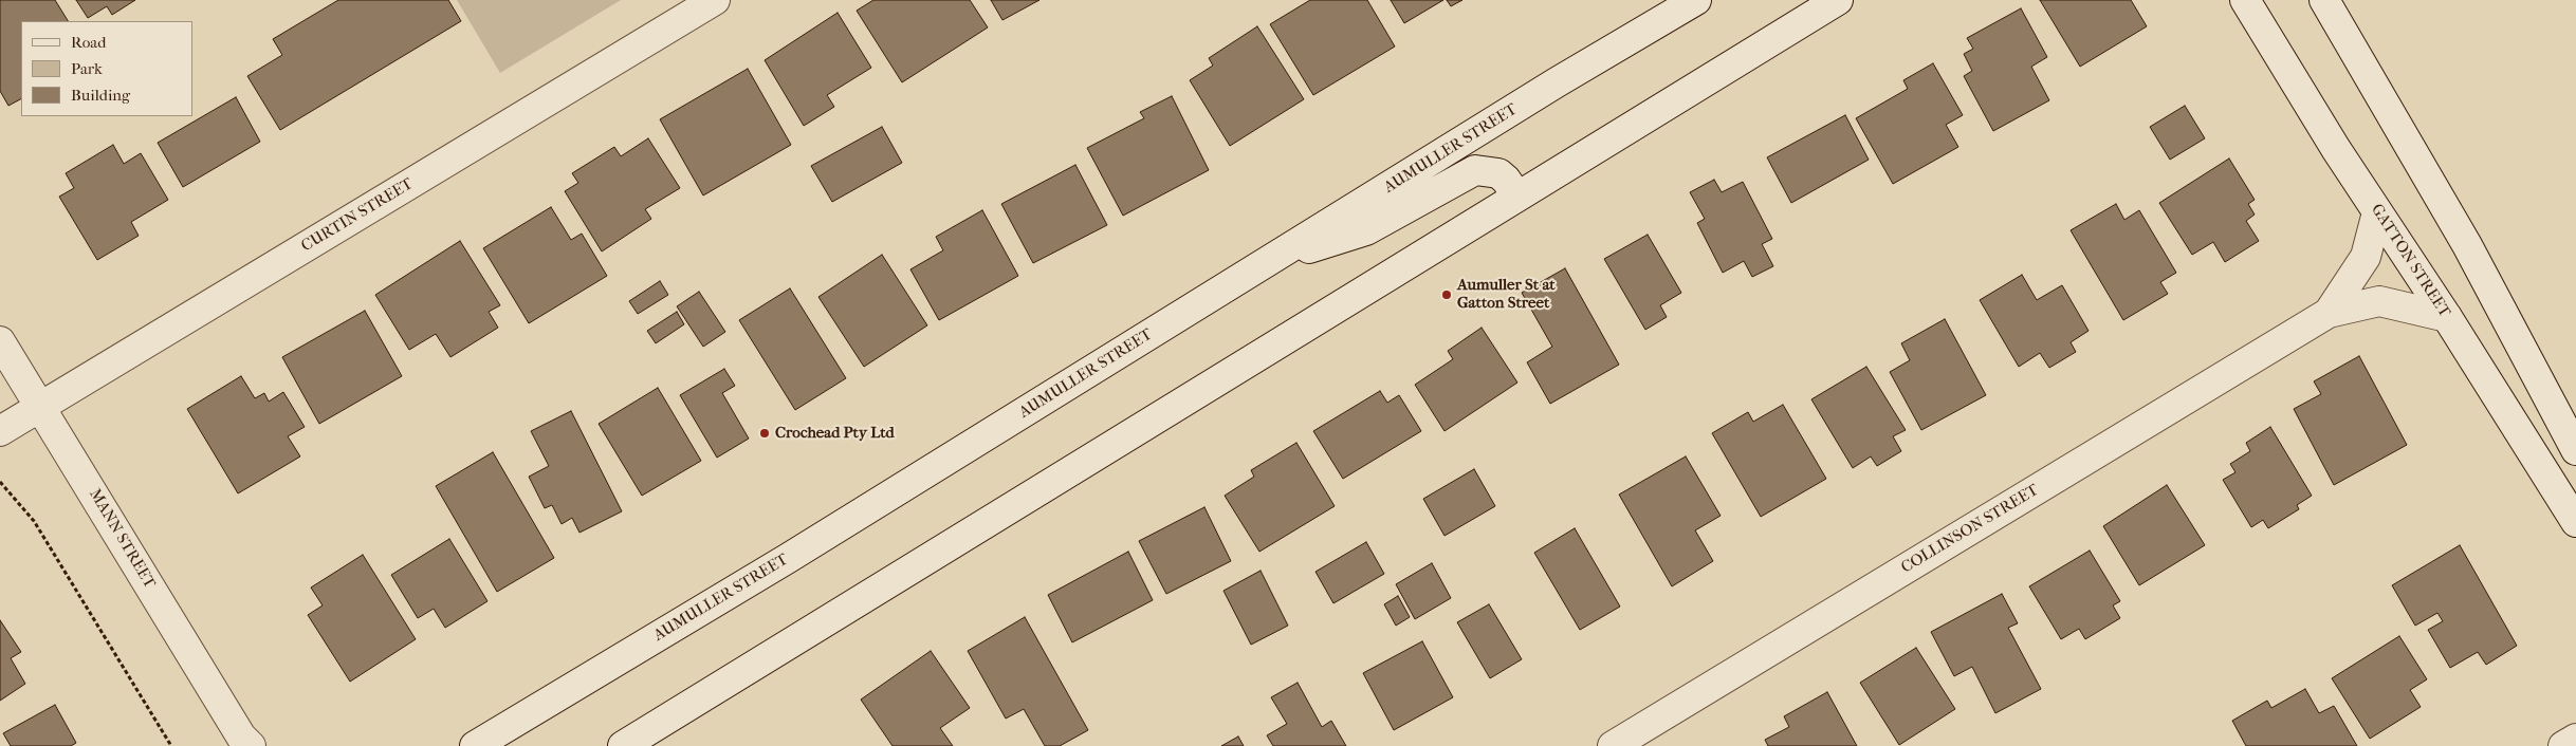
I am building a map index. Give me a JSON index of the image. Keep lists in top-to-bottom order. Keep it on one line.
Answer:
{"streets":{"street":["AUMULLER STREET","CURTIN STREET","GATTON STREET","COLLINSON STREET","MANN STREET"]},"crossings":[["CURTIN STREET","MANN STREET"],["GATTON STREET","COLLINSON STREET"]],"places":["Aumuller St at Gatton Street","Crochead Pty Ltd"],"legend":["Road","Park","Building"]}
